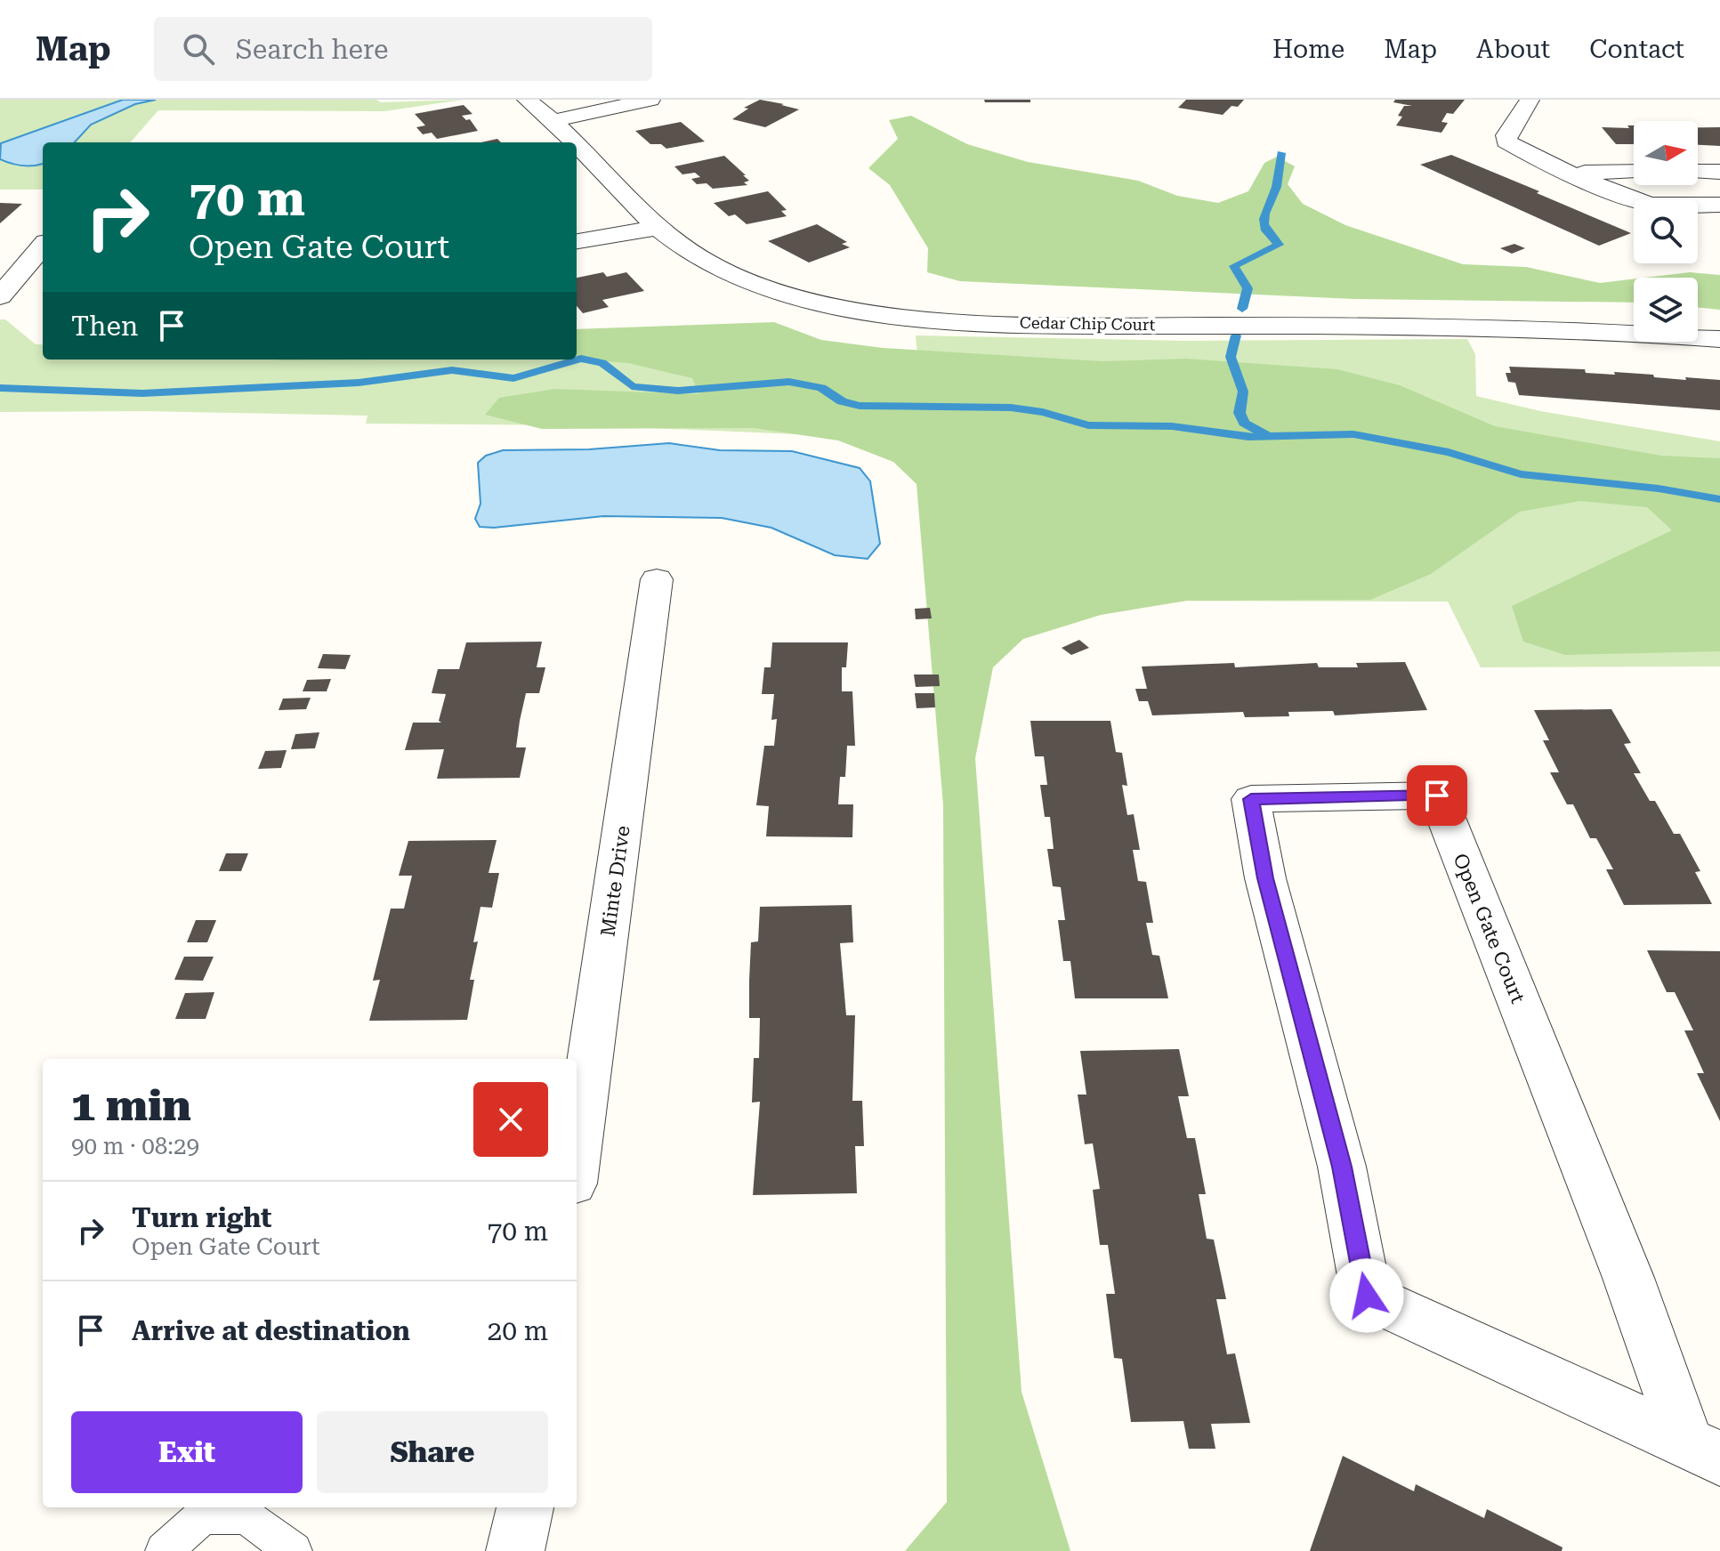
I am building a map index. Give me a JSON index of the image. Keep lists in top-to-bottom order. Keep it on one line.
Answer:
{"streets":{"street":["Cedar Chip Court","Minte Drive","Open Gate Court"]},"north":"right","page":{"header":"Map","search":"Search here","nav":["Home","Map","About","Contact"],"turn":["70 m","Open Gate Court"],"then":"Then","heading":["1 min","90 m · 08:29"],"list":[{"name":"Turn right","note":"Open Gate Court","value":"70 m"},{"name":"Arrive at destination","value":"20 m"}],"buttons":["Exit","Share"]}}
